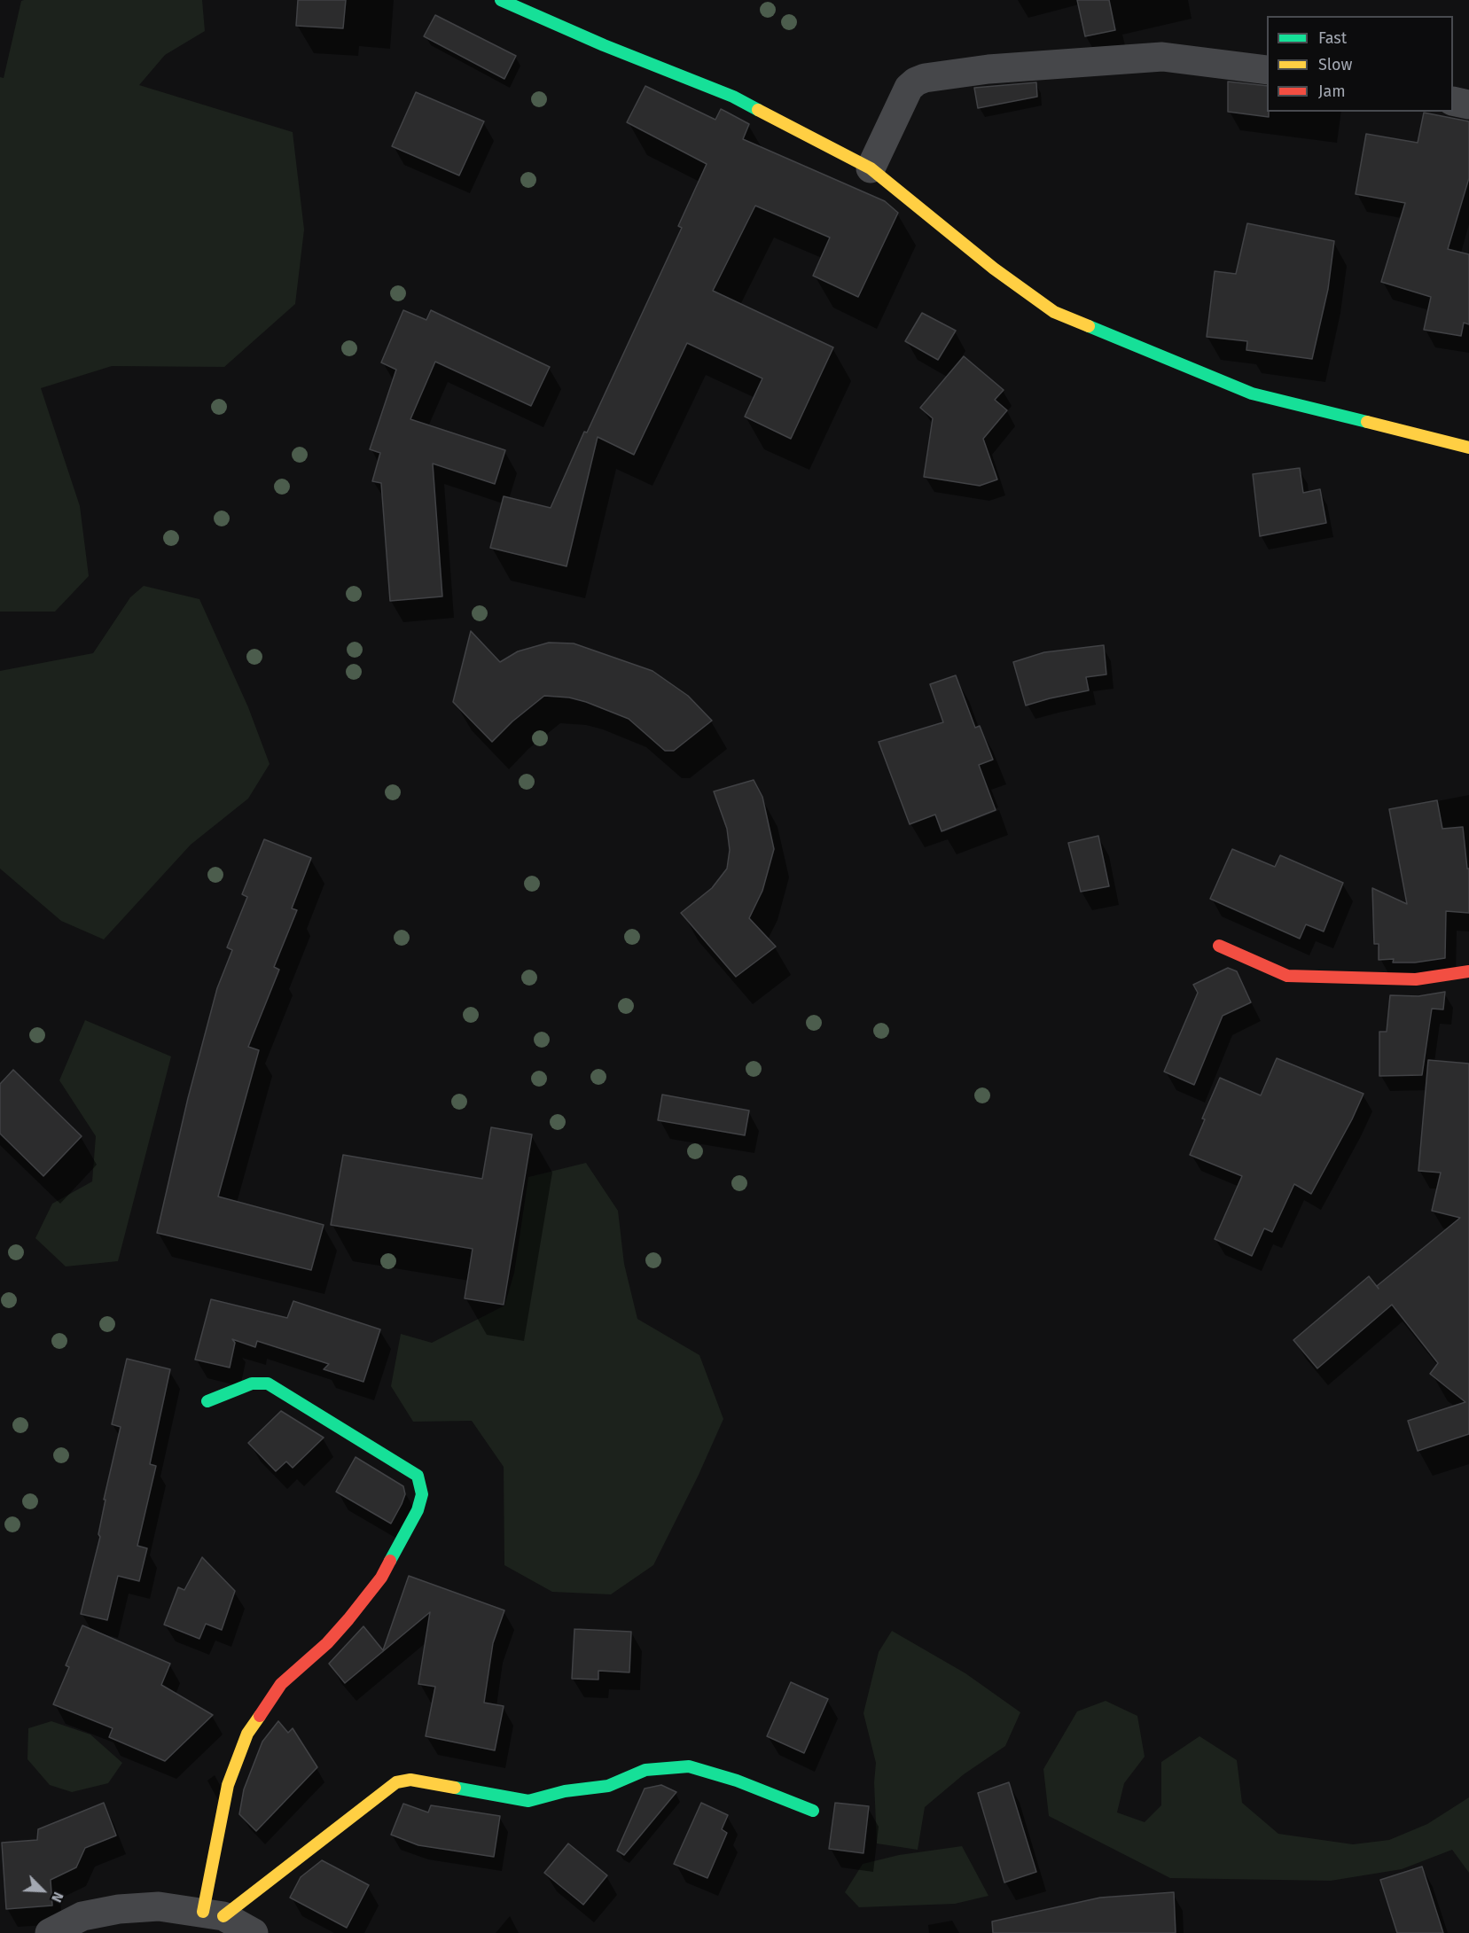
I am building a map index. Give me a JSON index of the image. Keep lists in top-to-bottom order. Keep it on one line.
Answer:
{"legend":["Fast","Slow","Jam"],"north":"bottom right"}
